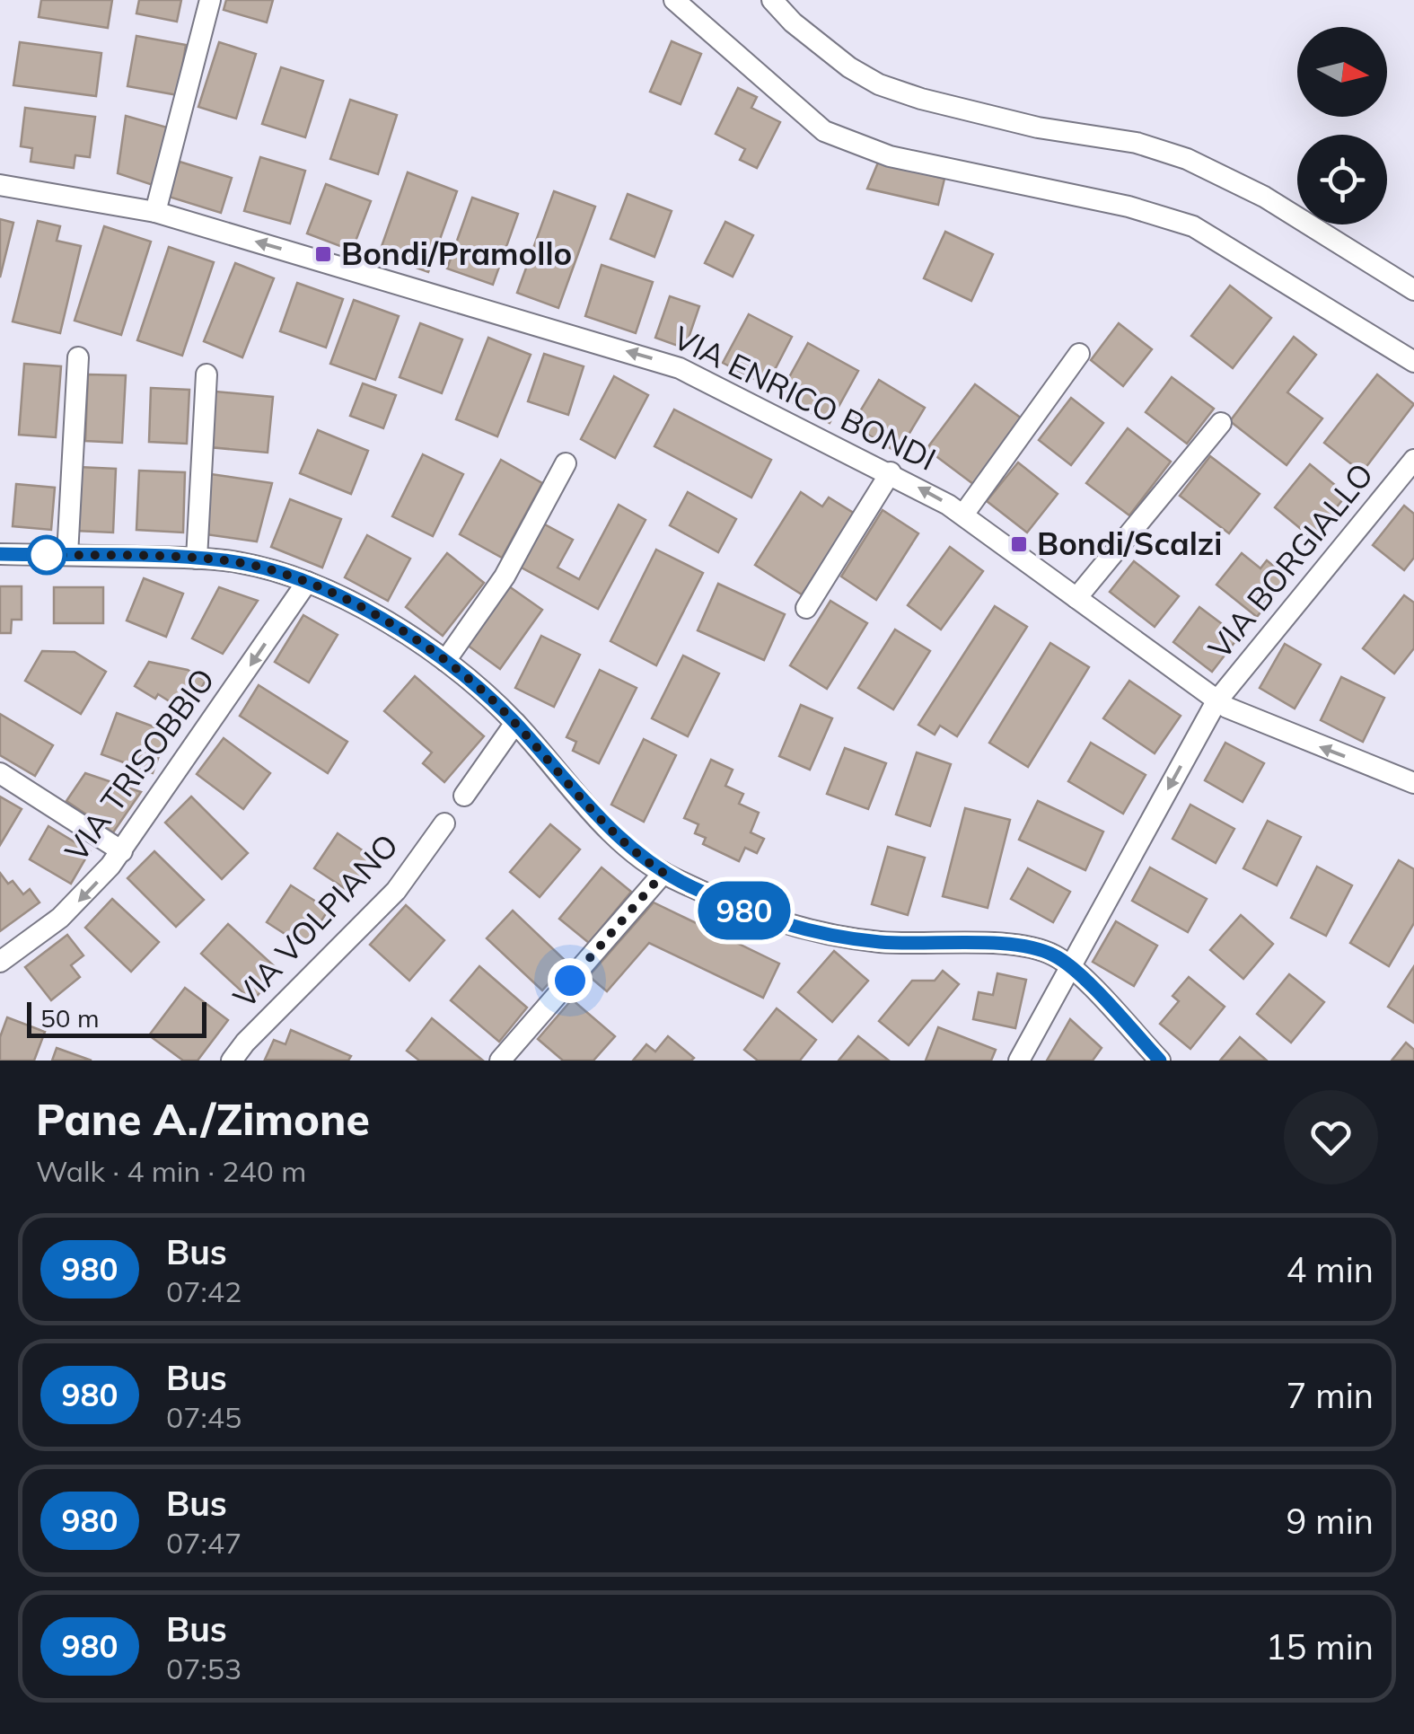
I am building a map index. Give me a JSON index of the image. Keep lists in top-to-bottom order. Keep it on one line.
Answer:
{"streets":{"street":["VIA ENRICO BONDI","VIA BORGIALLO","VIA TRISOBBIO","VIA VOLPIANO"]},"crossings":[["VIA ENRICO BONDI","VIA BORGIALLO"]],"one_way":["VIA ENRICO BONDI","VIA BORGIALLO","VIA TRISOBBIO"],"places":{"transit":["Bondi/Pramollo","Bondi/Scalzi"]},"lines":["bus line 980"],"scale_bar":"50 m","north":"right","page":{"on_map":"980","scale":"50 m","heading":["Pane A./Zimone","Walk · 4 min · 240 m"],"list":[{"mark":"980","name":"Bus","note":"07:42","value":"4 min"},{"mark":"980","name":"Bus","note":"07:45","value":"7 min"},{"mark":"980","name":"Bus","note":"07:47","value":"9 min"},{"mark":"980","name":"Bus","note":"07:53","value":"15 min"}]}}
